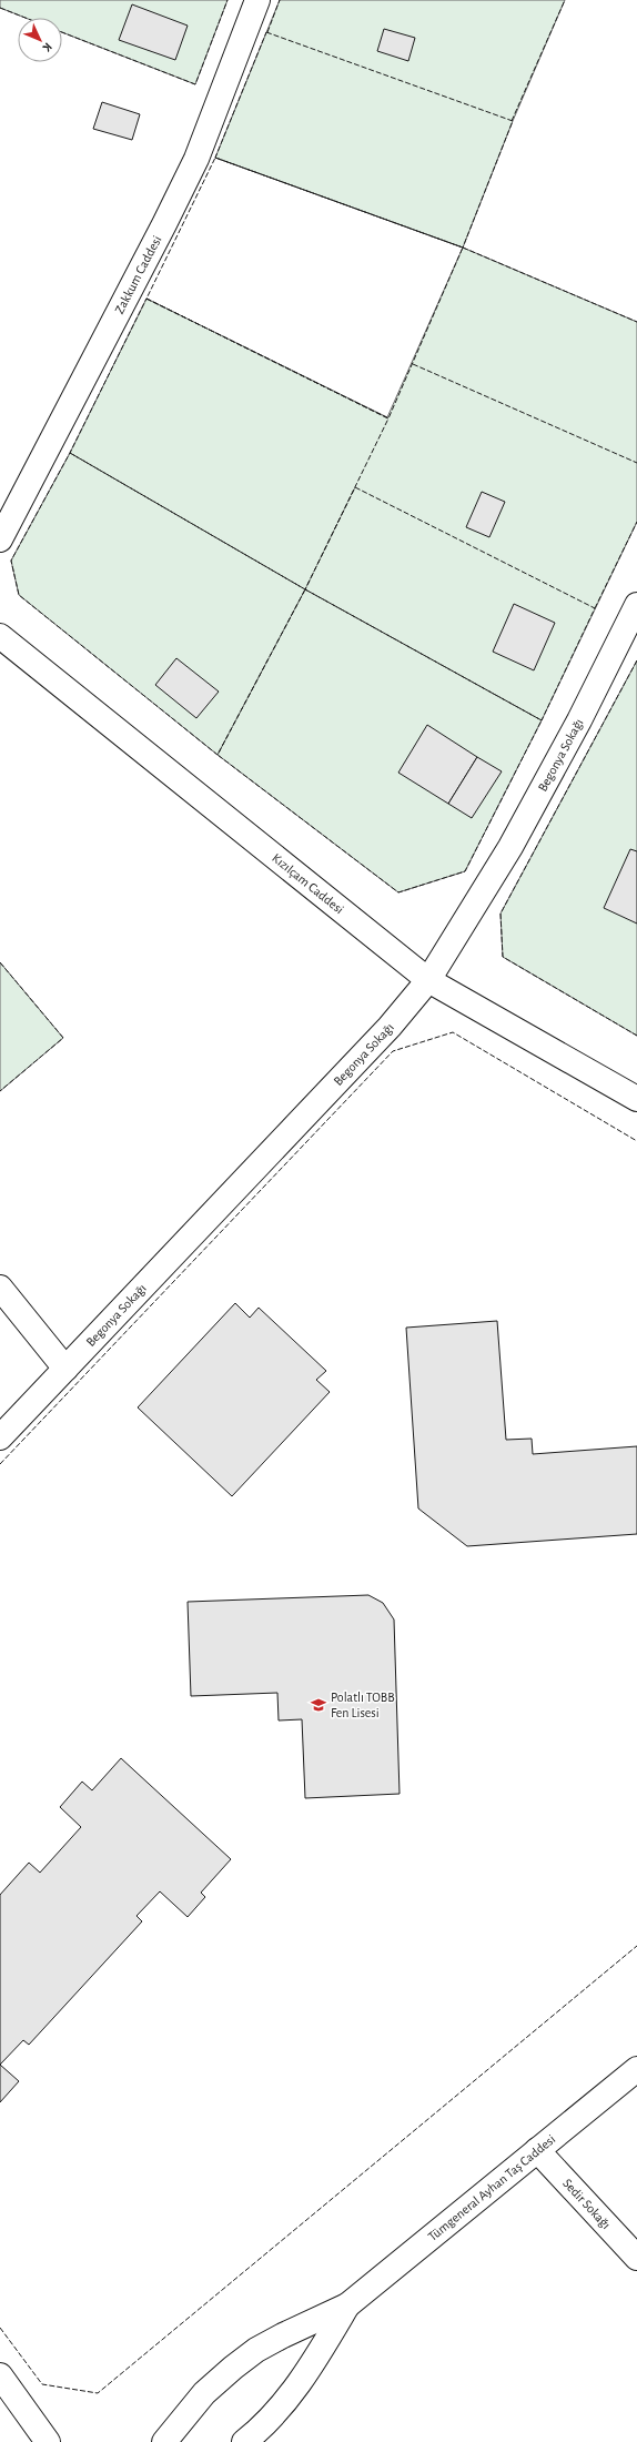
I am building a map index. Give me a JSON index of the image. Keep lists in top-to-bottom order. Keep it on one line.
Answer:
{"streets":{"street":["Zakkum Caddesi","Begonya Sokağı","Kızılçam Caddesi","Tümgeneral Ayhan Taş Caddesi","Sedir Sokağı"]},"crossings":[["Begonya Sokağı","Kızılçam Caddesi"],["Tümgeneral Ayhan Taş Caddesi","Sedir Sokağı"]],"places":{"school or university":["Polatlı TOBB Fen Lisesi"]},"north":"bottom right"}
